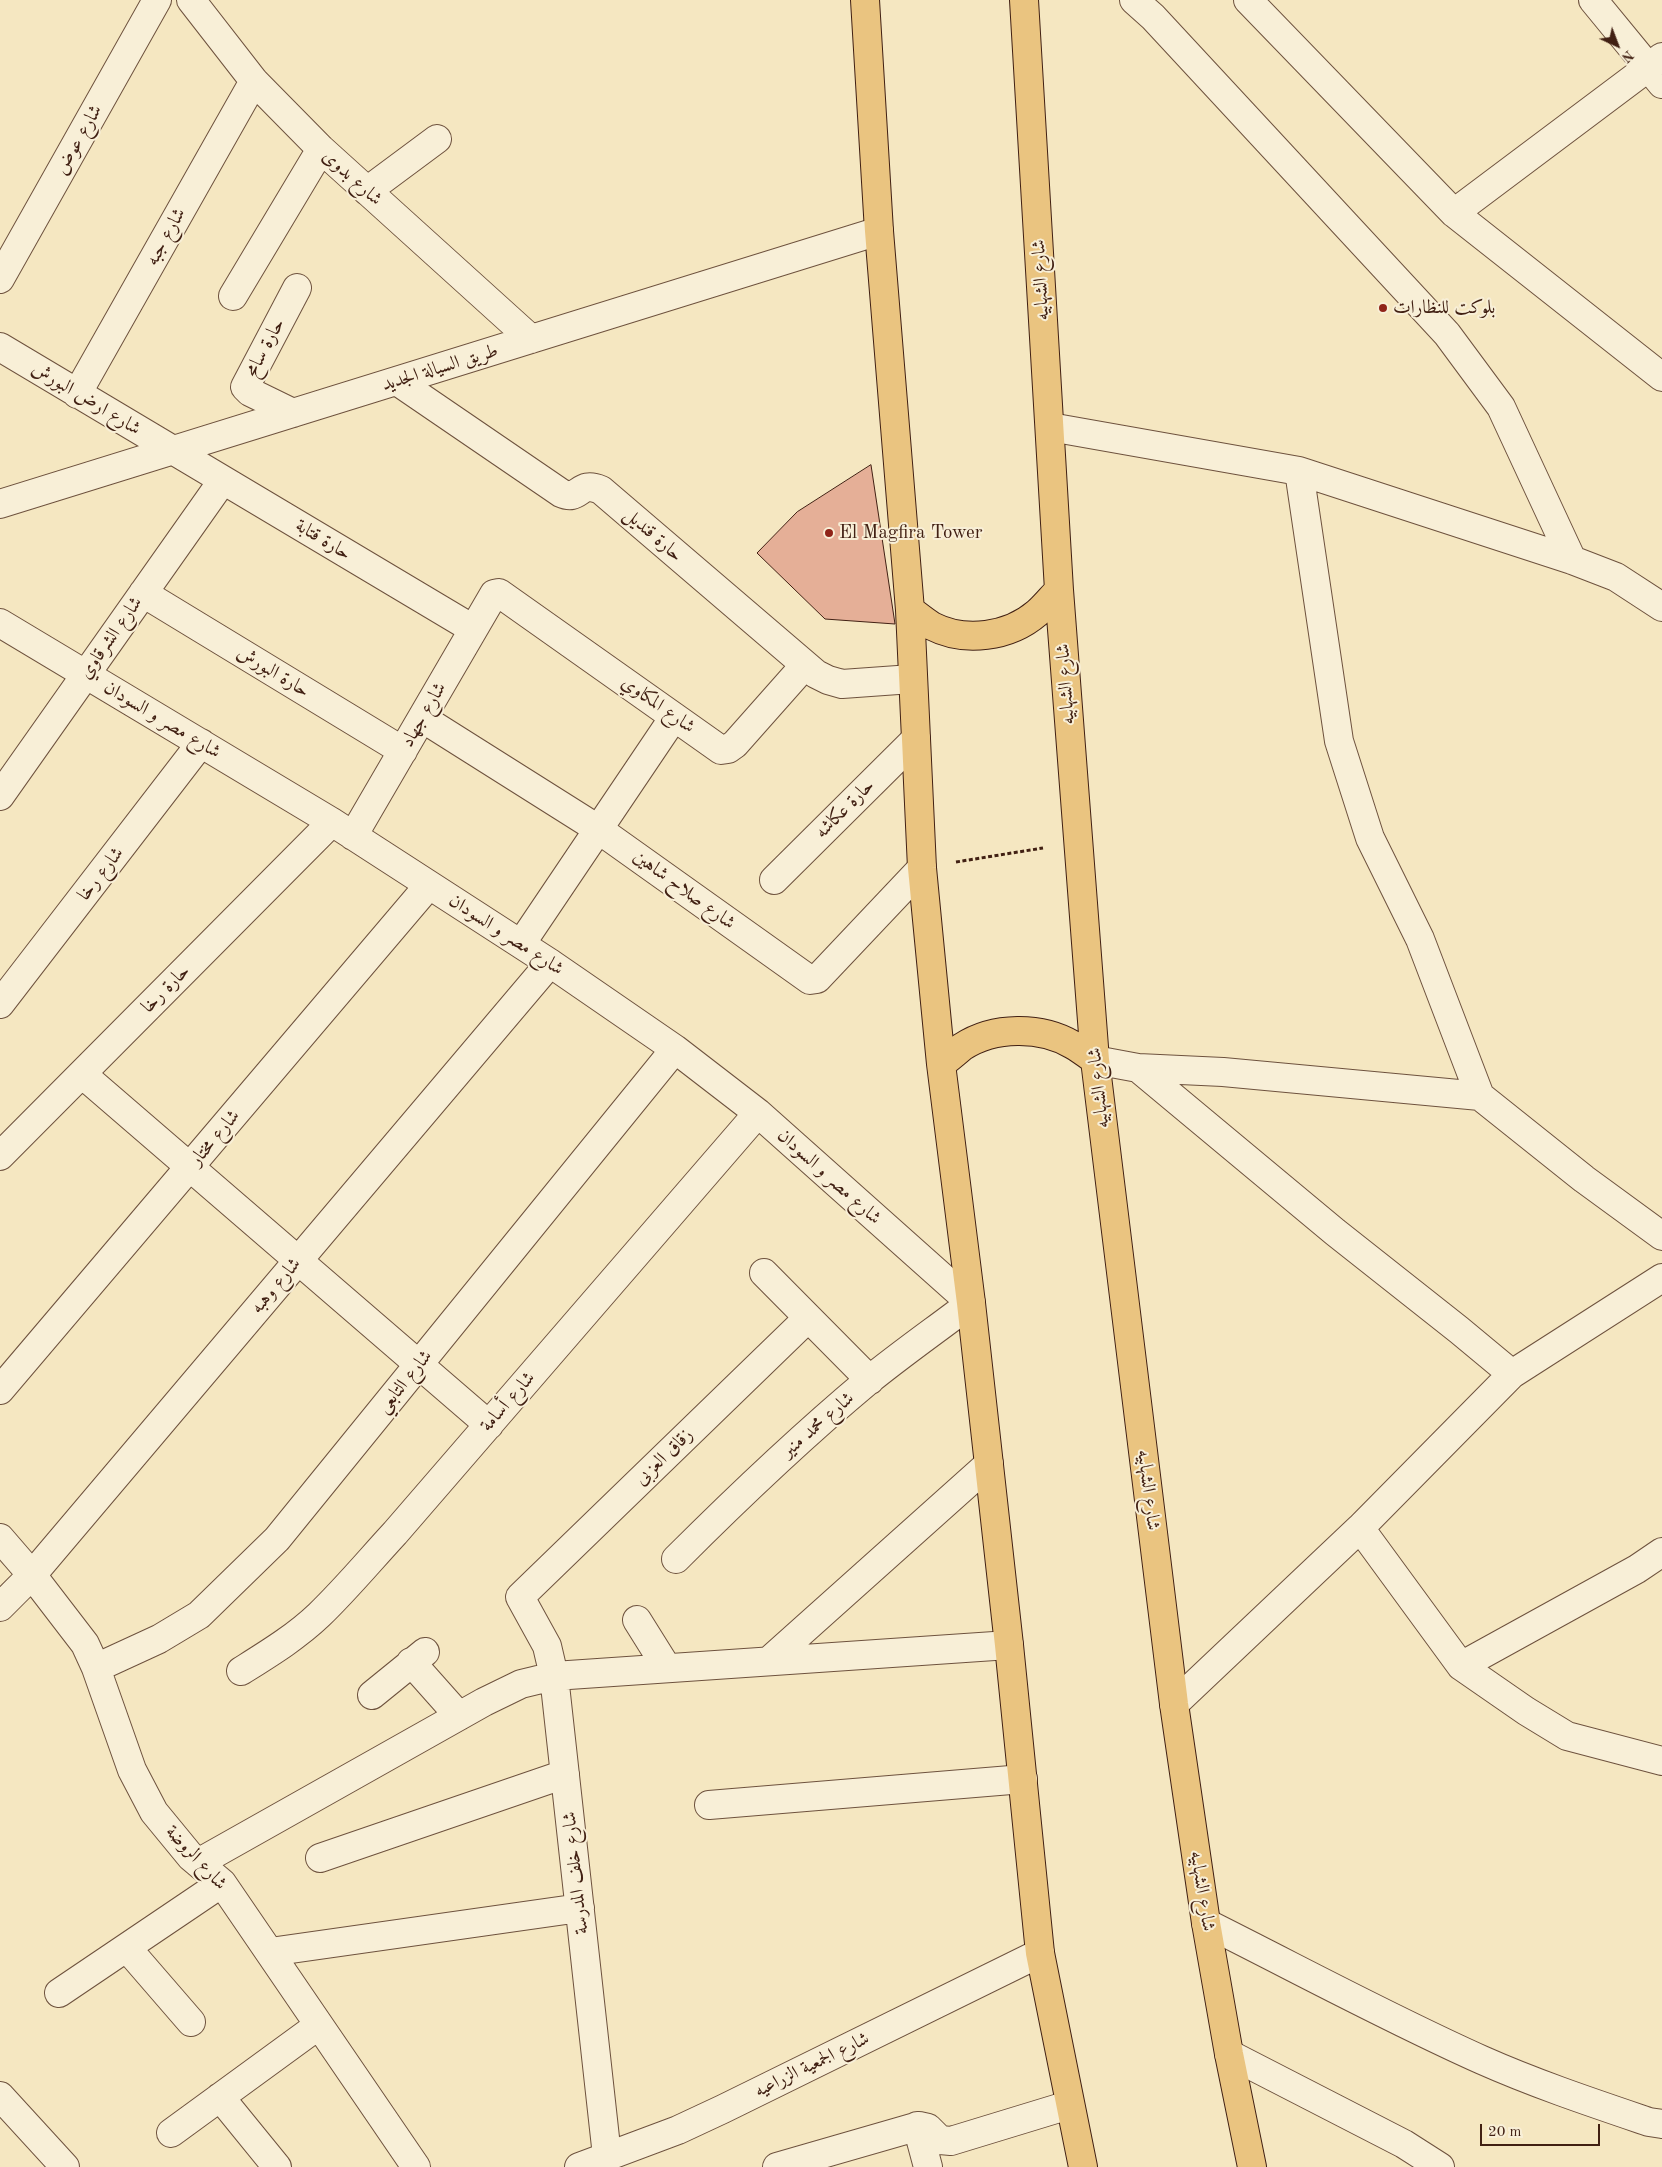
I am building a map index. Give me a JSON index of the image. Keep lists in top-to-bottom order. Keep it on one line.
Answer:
{"streets":{"highway":["شارع الشهابيه"],"street":["شارع عوض","شارع بدوى","شارع جبه","حارة سامح","طريق السيالة الجديد","شارع ارض البورش","حارة قنديل","حارة قتابة","شارع الشرقاوي","حارة البورش","شارع المكاوي","شارع جهاد","شارع مصر و السودان","حارة عكاشه","شارع رخا","شارع صلاح شاهين","حارة رخا","شارع مختار","شارع وهبه","شارع التابعي","شارع أسامة","شارع محمد منير","زقاق العزبى","شارع الروضة","شارع خلف المدرسة","شارع الجمعية الزراعيه"]},"crossings":[["شارع بدوى","شارع جبه"],["شارع بدوى","طريق السيالة الجديد"],["شارع جبه","شارع ارض البورش"],["حارة سامح","طريق السيالة الجديد"],["طريق السيالة الجديد","شارع ارض البورش"],["طريق السيالة الجديد","حارة قنديل"],["طريق السيالة الجديد","حارة قتابة"],["شارع ارض البورش","حارة قتابة"],["حارة قنديل","شارع المكاوي"],["حارة قتابة","شارع الشرقاوي"],["حارة قتابة","شارع جهاد"],["شارع الشرقاوي","حارة البورش"],["شارع الشرقاوي","شارع مصر و السودان"],["حارة البورش","شارع جهاد"],["شارع المكاوي","شارع جهاد"],["شارع جهاد","شارع مصر و السودان"],["شارع جهاد","شارع صلاح شاهين"],["شارع جهاد","حارة رخا"],["شارع مصر و السودان","شارع رخا"],["شارع مصر و السودان","حارة رخا"],["شارع مصر و السودان","شارع مختار"],["شارع مصر و السودان","شارع وهبه"],["شارع مصر و السودان","شارع التابعي"],["شارع مصر و السودان","شارع أسامة"],["شارع مصر و السودان","شارع محمد منير"],["شارع وهبه","شارع الروضة"],["شارع التابعي","شارع الروضة"],["زقاق العزبى","شارع خلف المدرسة"],["شارع خلف المدرسة","شارع الجمعية الزراعيه"]],"places":["بلوكت للنظارات","El Magfira Tower"],"scale_bar":"20 m","north":"bottom right"}
